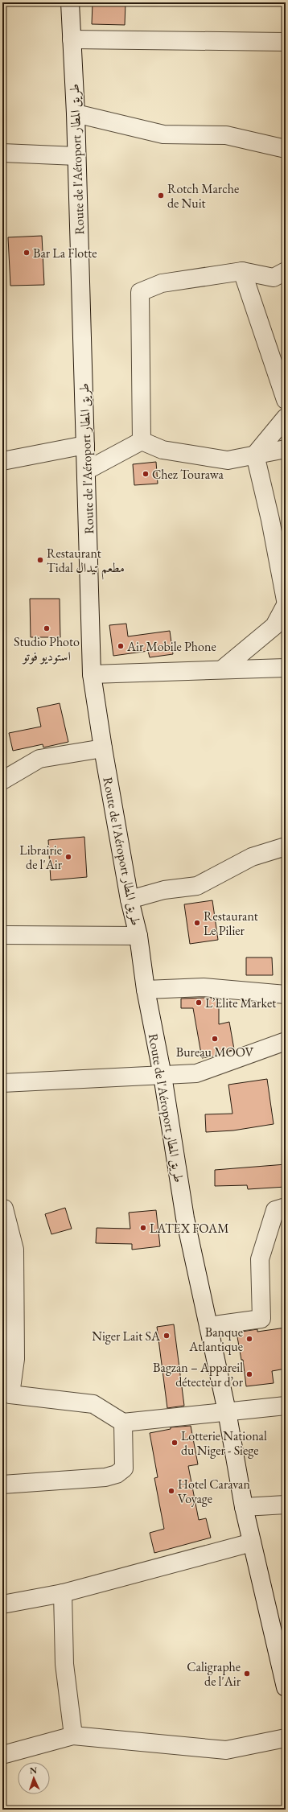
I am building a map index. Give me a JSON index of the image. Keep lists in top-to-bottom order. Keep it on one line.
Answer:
{"streets":{"street":["Route de l'Aéroport طريق المطار"]},"places":["Rotch Marche de Nuit","Bar La Flotte","Chez Tourawa","Restaurant Tidal مطعم تيدال","Studio Photo استوديو فوتو","Air Mobile Phone","Librairie de l'Air","Restaurant Le Pilier","L’Elite Market","Bureau MOOV","LATEX FOAM","Niger Lait SA","Banque Atlantique","Bagzan – Appareil détecteur d’or","Lotterie National du Niger - Siege","Hotel Caravan Voyage","Caligraphe de l'Air"],"north":"top"}
